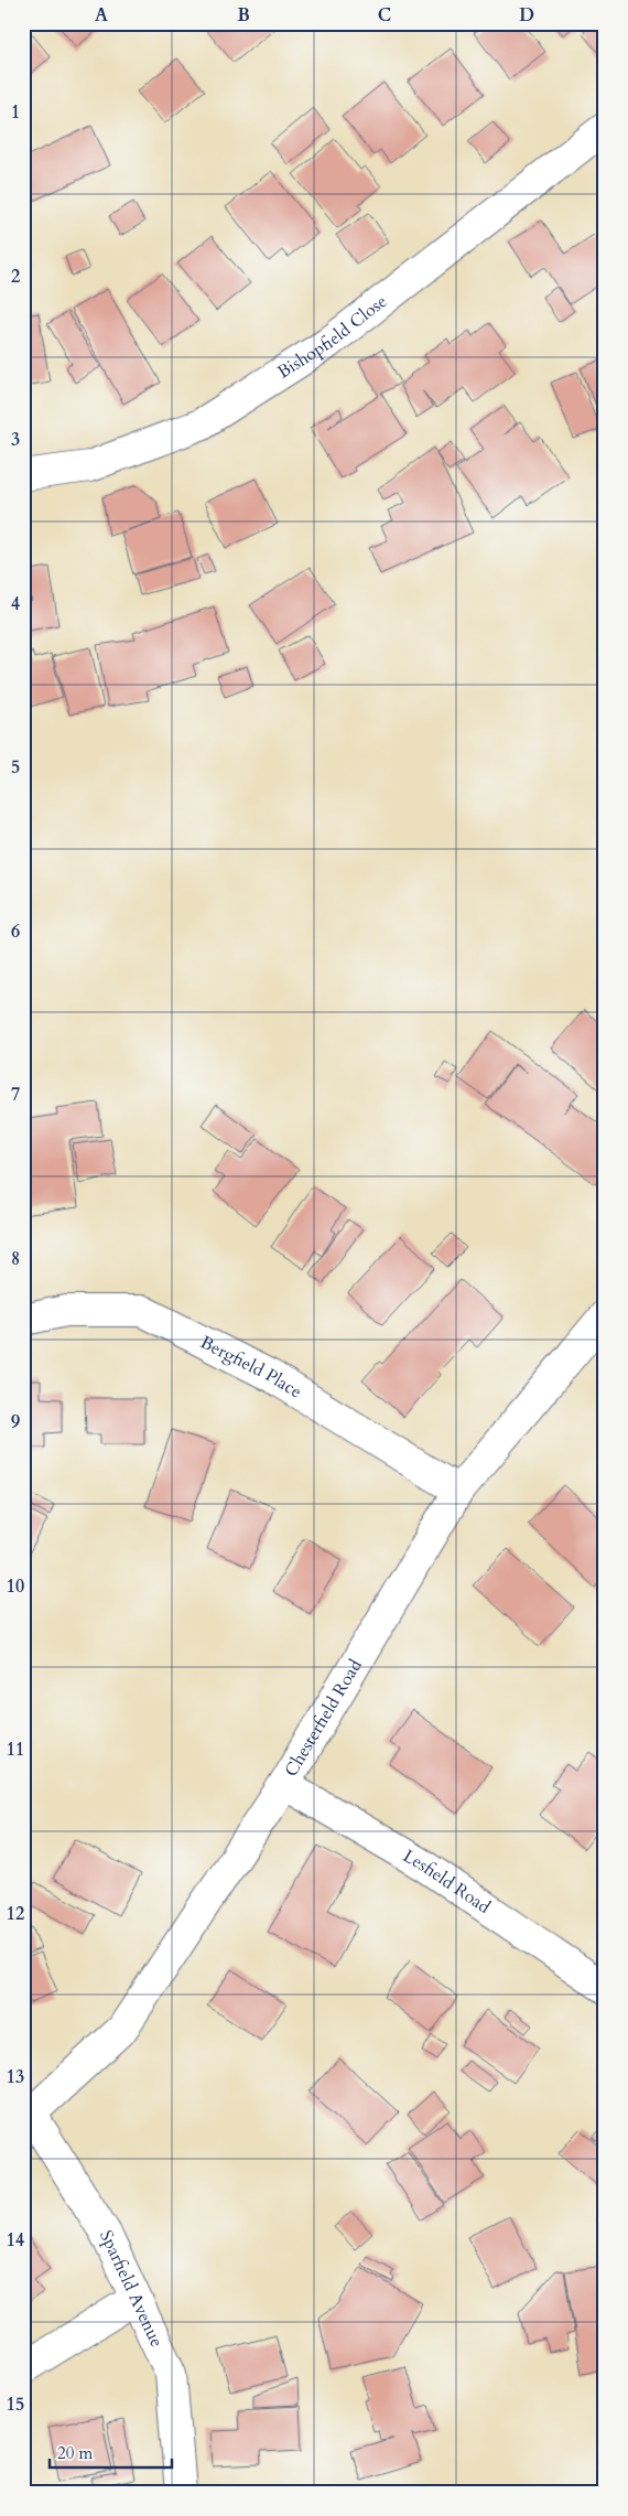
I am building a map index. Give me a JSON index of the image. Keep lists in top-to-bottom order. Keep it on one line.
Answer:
{"streets":{"street":["Bishopfield Close","Bergfield Place","Chesterfield Road","Lesfield Road","Sparfield Avenue"]},"crossings":[["Bergfield Place","Chesterfield Road"],["Chesterfield Road","Lesfield Road"],["Chesterfield Road","Sparfield Avenue"]],"scale_bar":"20 m","grid":{"columns":["A","B","C","D"],"rows":["1","2","3","4","5","6","7","8","9","10","11","12","13","14","15"]}}
